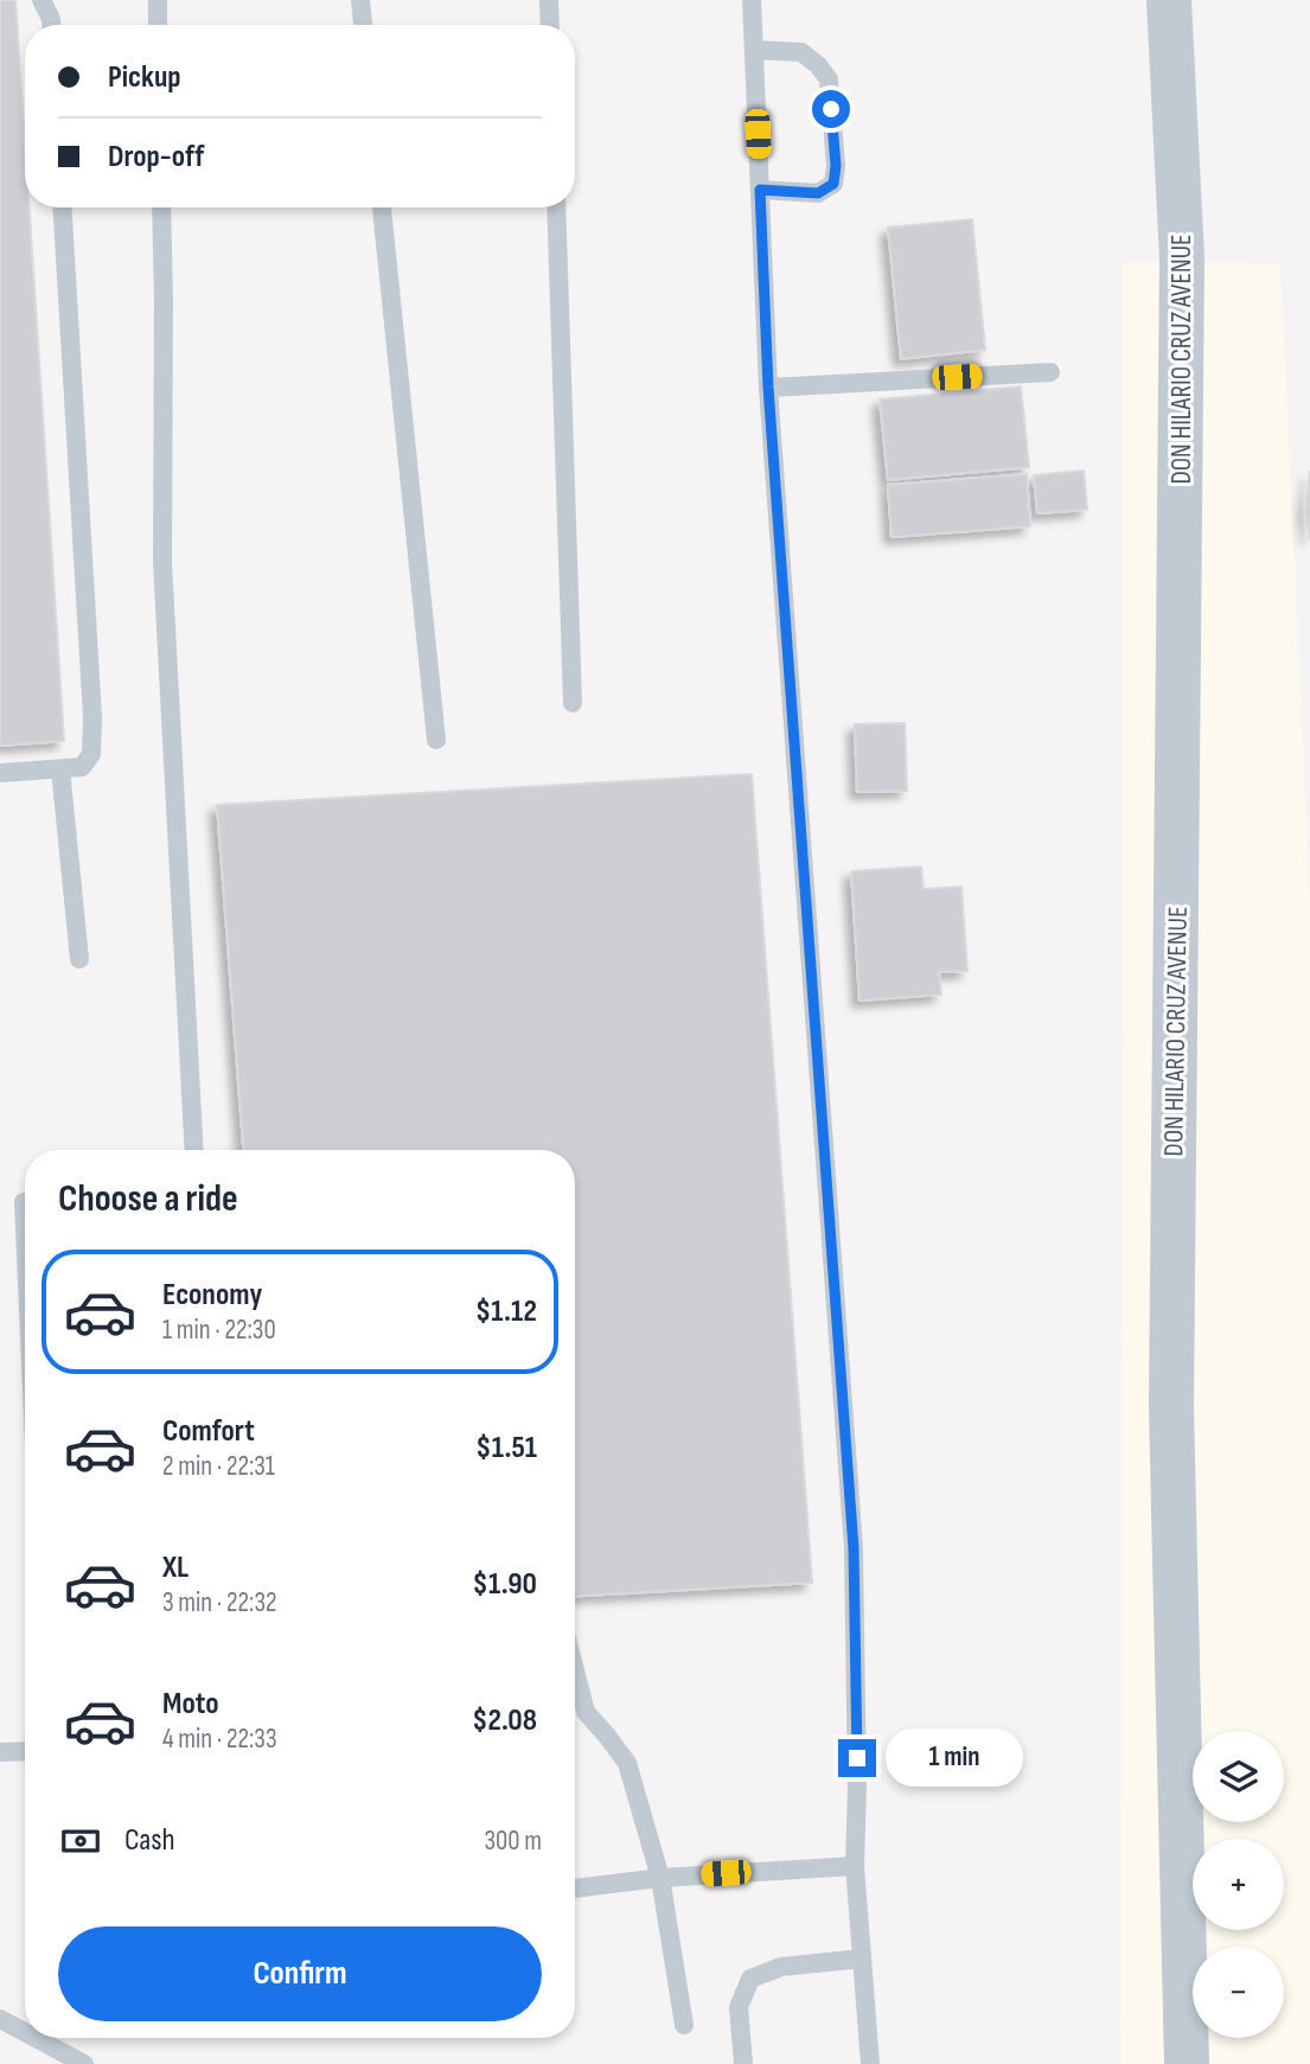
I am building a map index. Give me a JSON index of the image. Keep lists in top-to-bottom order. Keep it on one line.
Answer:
{"streets":{"street":["DON HILARIO CRUZ AVENUE"]},"page":{"banner":["Pickup","Drop-off"],"heading":"Choose a ride","list":[{"name":"Economy","note":"1 min · 22:30","value":"$1.12"},{"name":"Comfort","note":"2 min · 22:31","value":"$1.51"},{"name":"XL","note":"3 min · 22:32","value":"$1.90"},{"name":"Moto","note":"4 min · 22:33","value":"$2.08"}],"bubble":"1 min","map_buttons":["+","−"],"pay":["Cash","300 m"],"buttons":"Confirm"}}
